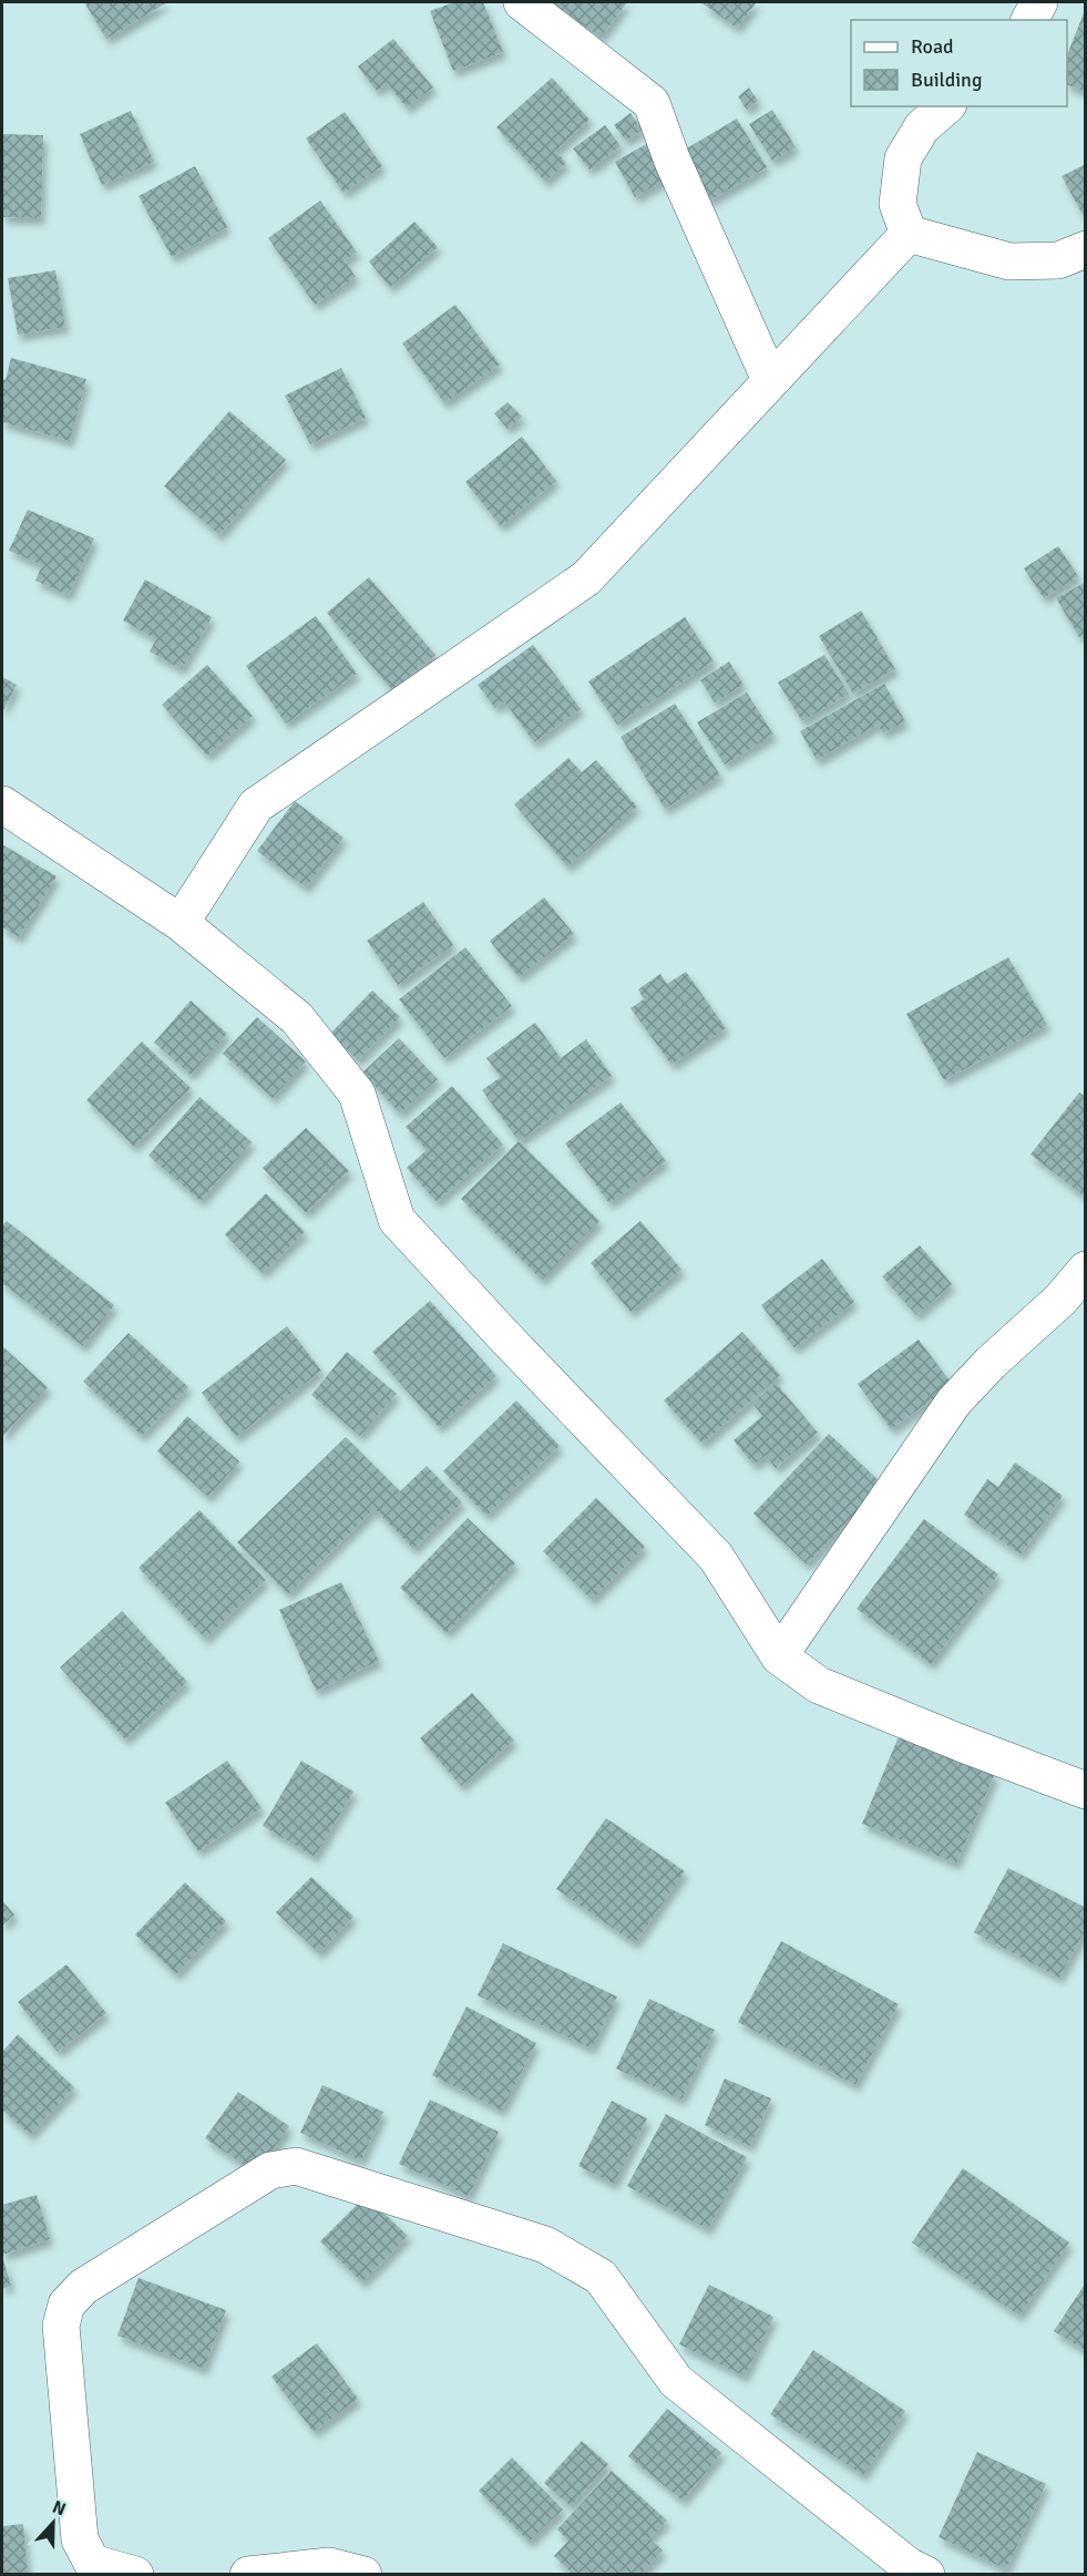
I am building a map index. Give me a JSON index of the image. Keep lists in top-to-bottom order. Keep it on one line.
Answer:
{"legend":["Road","Building"],"north":"top"}
